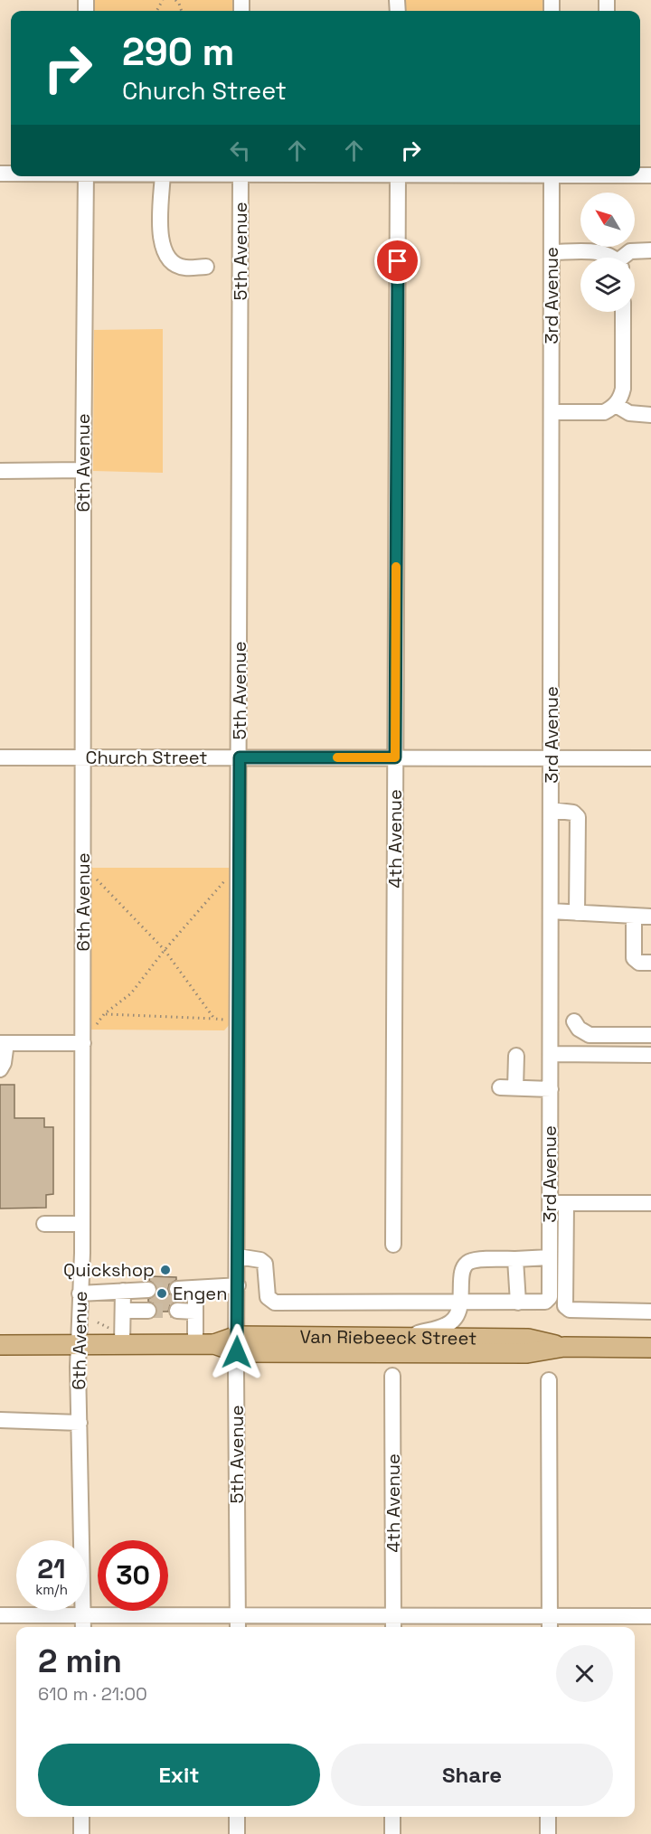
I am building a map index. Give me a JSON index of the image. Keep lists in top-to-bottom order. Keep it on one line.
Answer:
{"streets":{"main road":["Van Riebeeck Street"],"street":["5th Avenue","3rd Avenue","6th Avenue","Church Street","4th Avenue"]},"crossings":[["5th Avenue","Church Street"],["5th Avenue","Van Riebeeck Street"],["3rd Avenue","Church Street"],["6th Avenue","Church Street"],["6th Avenue","Van Riebeeck Street"],["Church Street","4th Avenue"]],"places":["Quickshop","Engen"],"north":"top left","page":{"turn":["290 m","Church Street"],"speed":"21 km/h","limit":"30","heading":["2 min","610 m · 21:00"],"buttons":["Exit","Share"]}}
